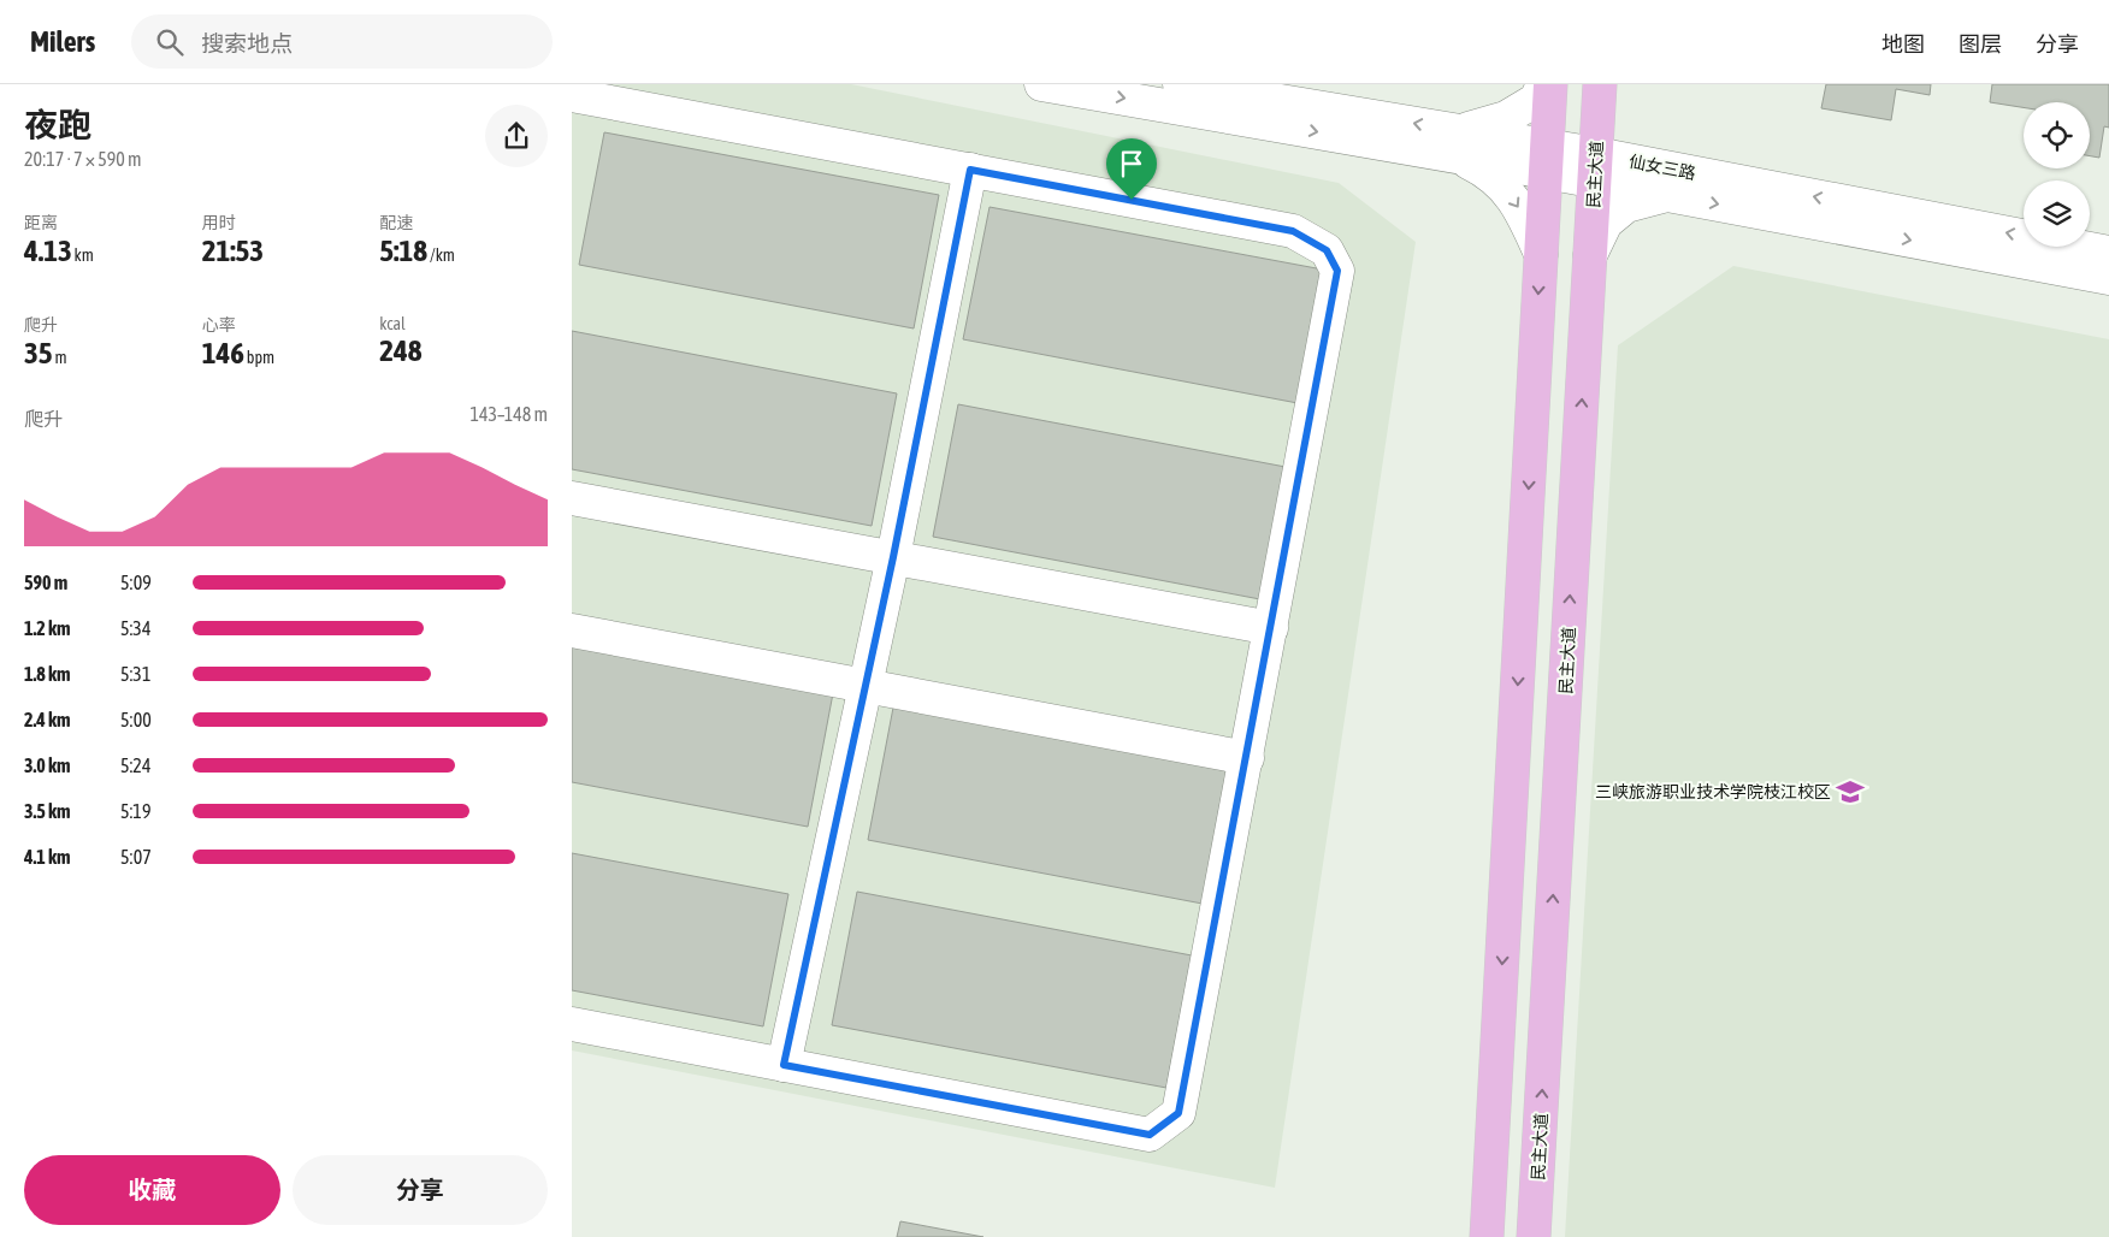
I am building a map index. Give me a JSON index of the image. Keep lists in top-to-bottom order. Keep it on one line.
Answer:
{"streets":{"main road":["民主大道"],"street":["仙女三路"]},"crossings":[["仙女三路","民主大道"]],"places":{"school or university":["三峡旅游职业技术学院枝江校区"]},"page":{"header":"Milers","search":"搜索地点","nav":["地图","图层","分享"],"heading":["夜跑","20:17 · 7 × 590 m"],"stats":[["距离","4.13 km"],["用时","21:53"],["配速","5:18 /km"],["爬升","35 m"],["心率","146 bpm"],["kcal","248"]],"chart":["爬升","143–148 m"],"list":[{"name":"590 m","note":"5:09"},{"name":"1.2 km","note":"5:34"},{"name":"1.8 km","note":"5:31"},{"name":"2.4 km","note":"5:00"},{"name":"3.0 km","note":"5:24"},{"name":"3.5 km","note":"5:19"},{"name":"4.1 km","note":"5:07"}],"buttons":["收藏","分享"]}}
